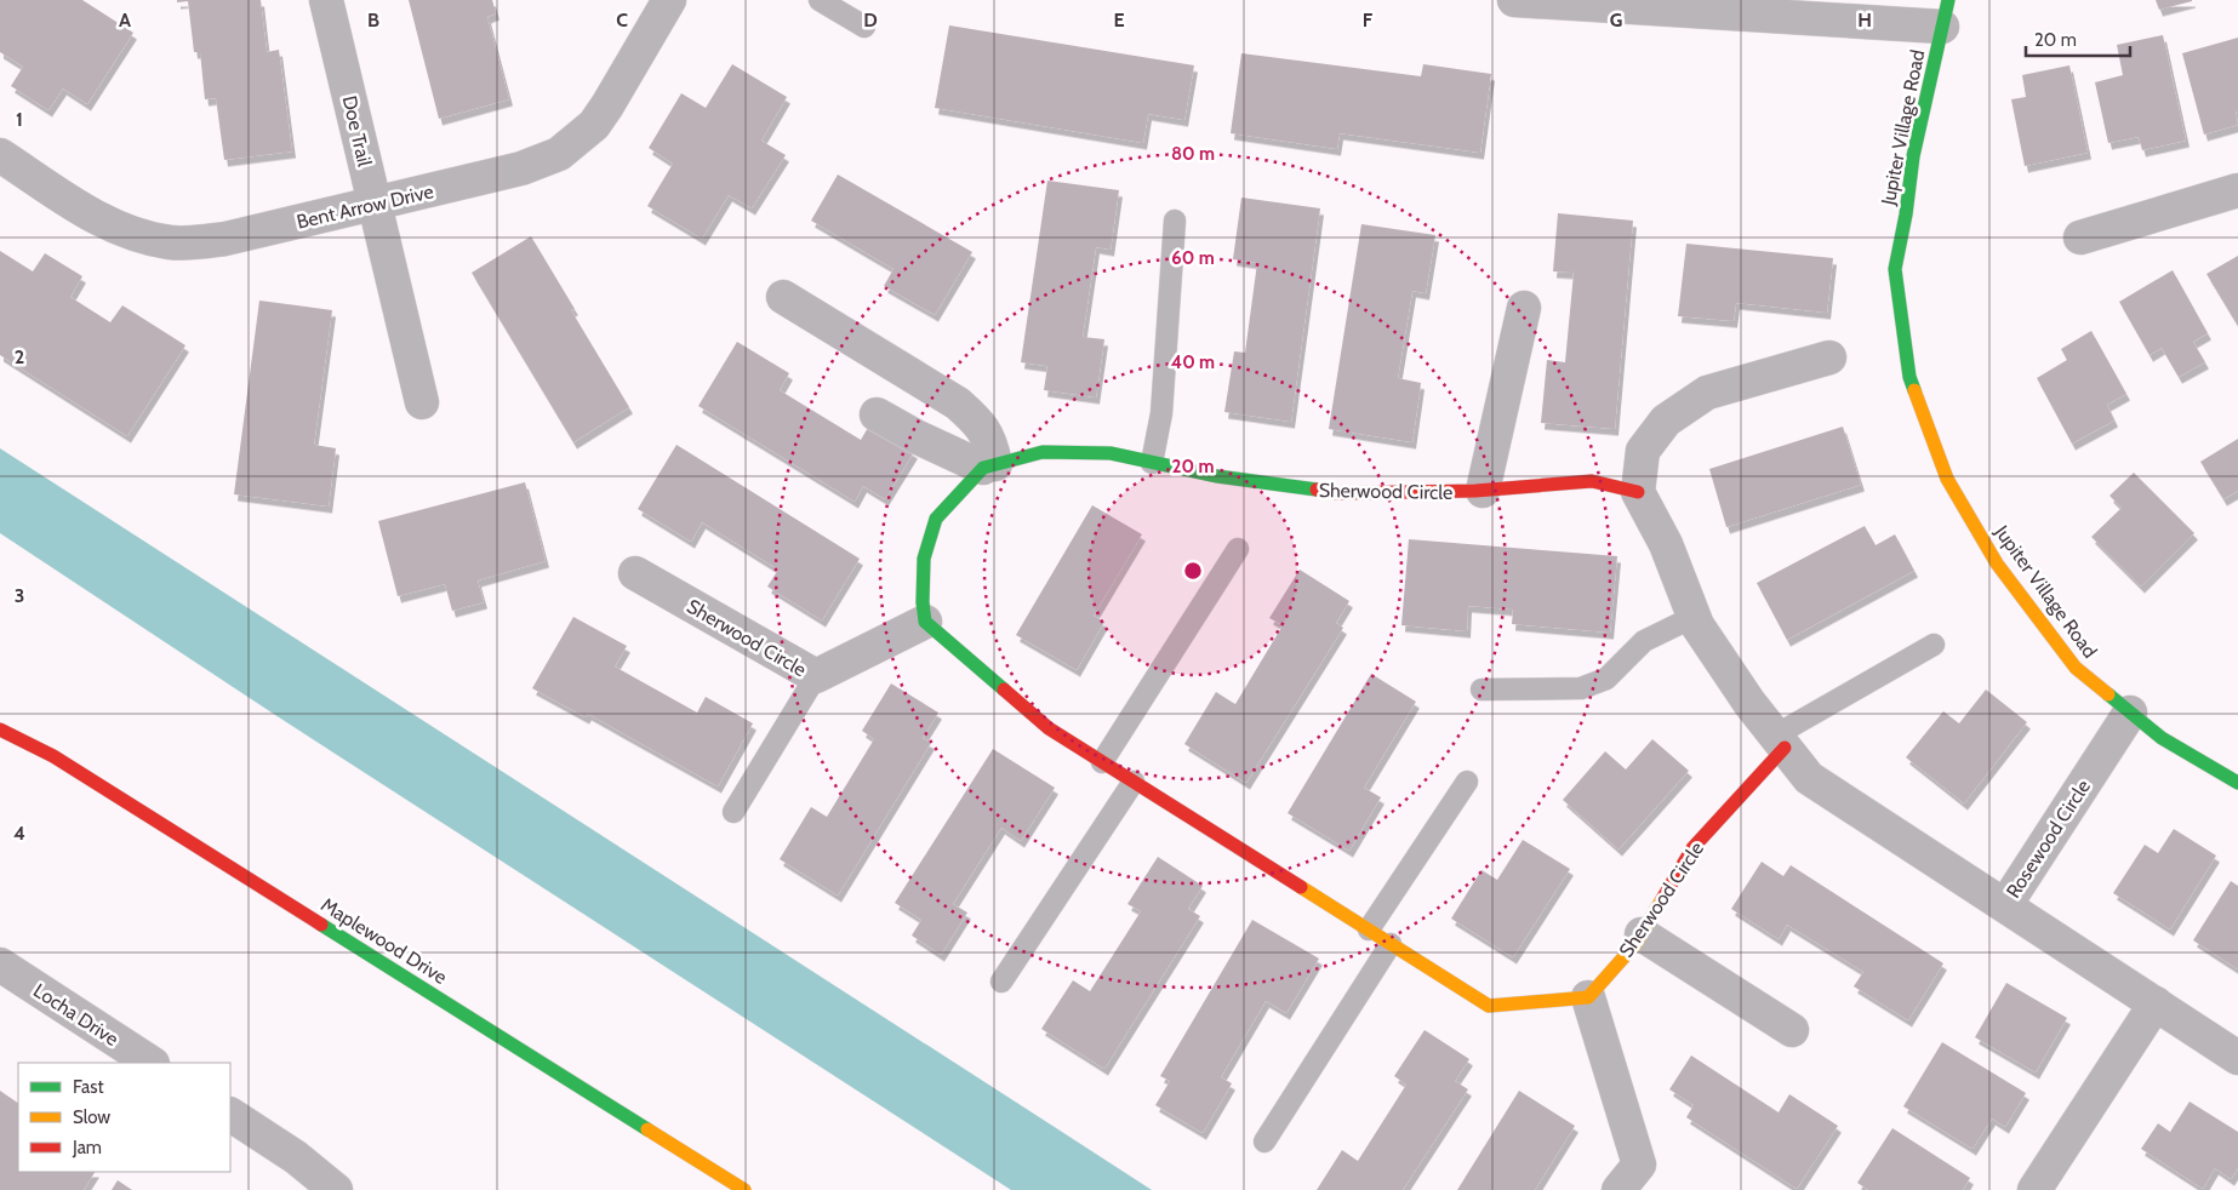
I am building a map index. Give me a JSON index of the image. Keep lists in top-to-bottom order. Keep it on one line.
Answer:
{"streets":{"street":["Jupiter Village Road","Doe Trail","Bent Arrow Drive","Sherwood Circle","Rosewood Circle","Maplewood Drive","Locha Drive"]},"crossings":[["Jupiter Village Road","Rosewood Circle"],["Doe Trail","Bent Arrow Drive"]],"legend":["Fast","Slow","Jam"],"scale_bar":"20 m","grid":{"columns":["A","B","C","D","E","F","G","H"],"rows":["1","2","3","4"]},"rings":["80 m","60 m","40 m","20 m"]}
